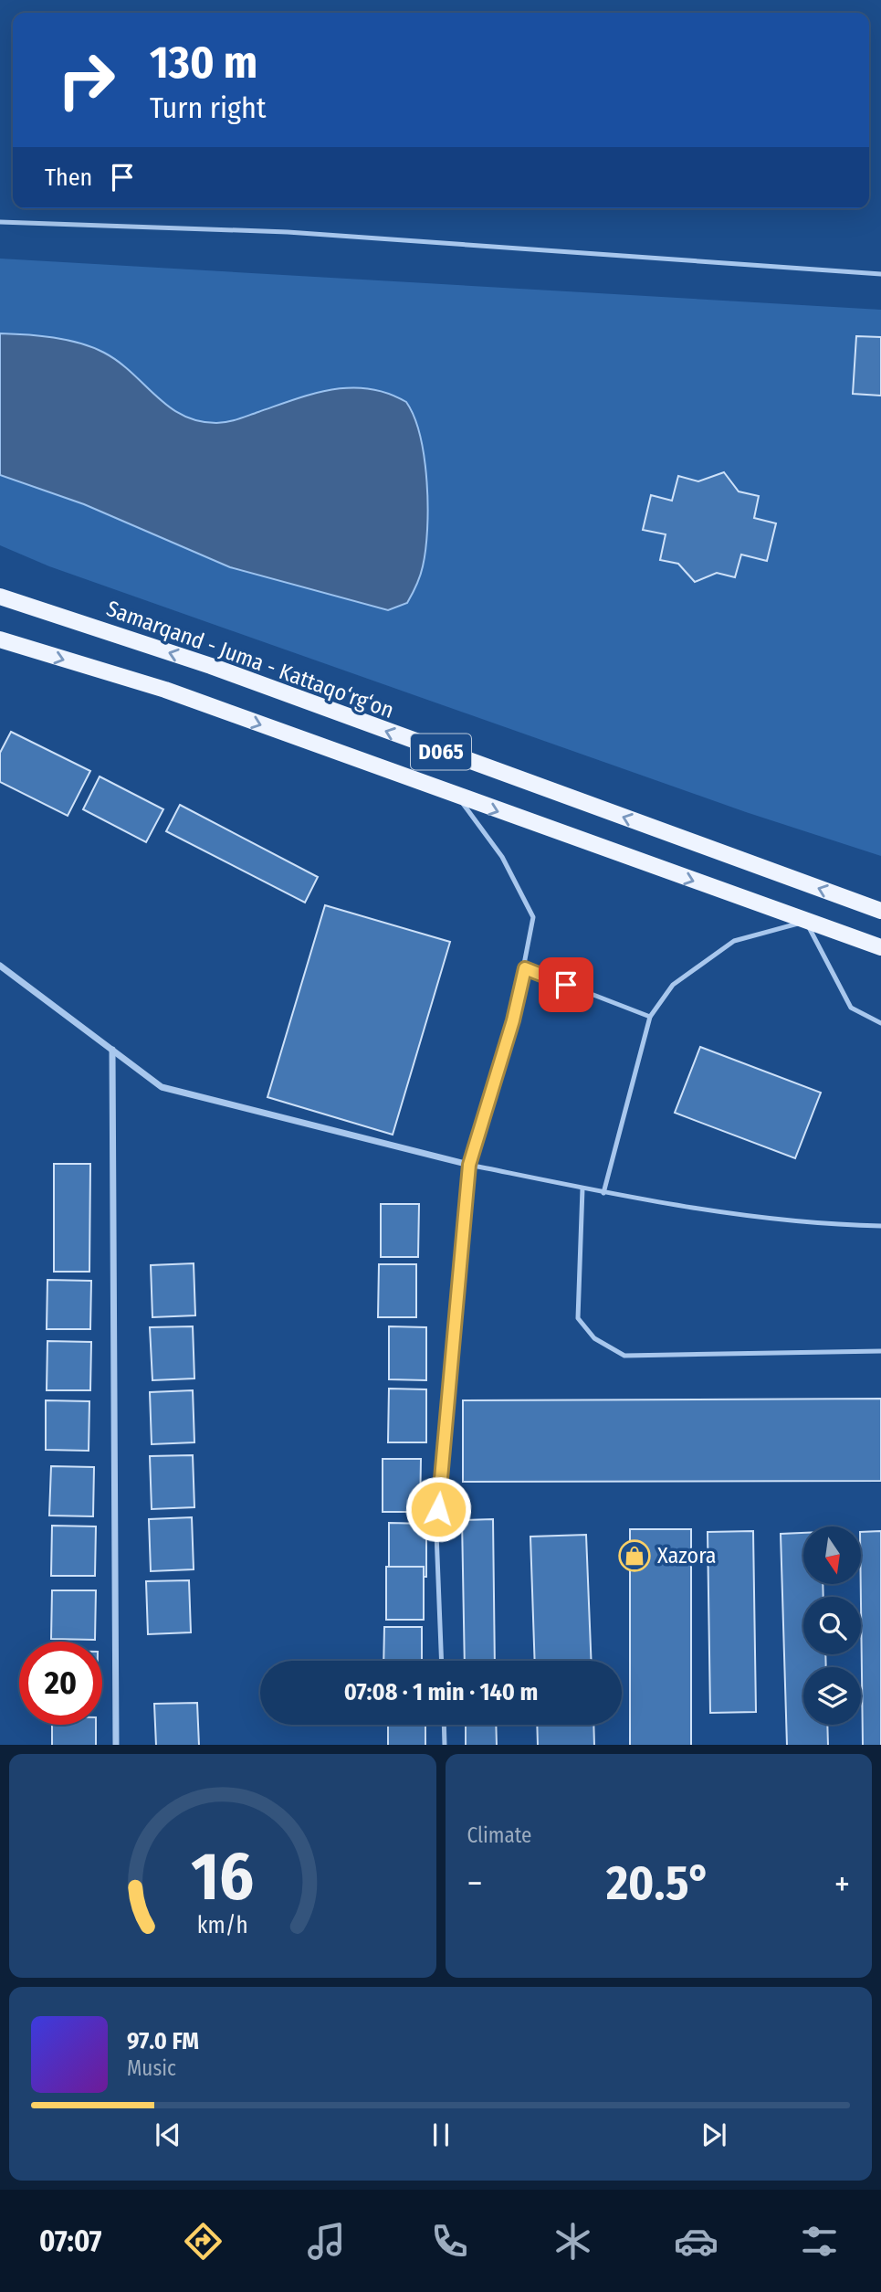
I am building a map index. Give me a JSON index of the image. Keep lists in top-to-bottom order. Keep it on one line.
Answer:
{"streets":{"main road":["Samarqand - Juma - Kattaqo‘rg‘on","D065"]},"places":{"shop":["Xazora"]},"north":"bottom","page":{"turn":["130 m","Turn right"],"then":"Then","limit":"20","trip":"07:08 · 1 min · 140 m","tile":"Climate","heat":["−","20.5°","+"],"song":["97.0 FM","Music"],"tabs":"07:07","gauge":["16","km/h"]}}
